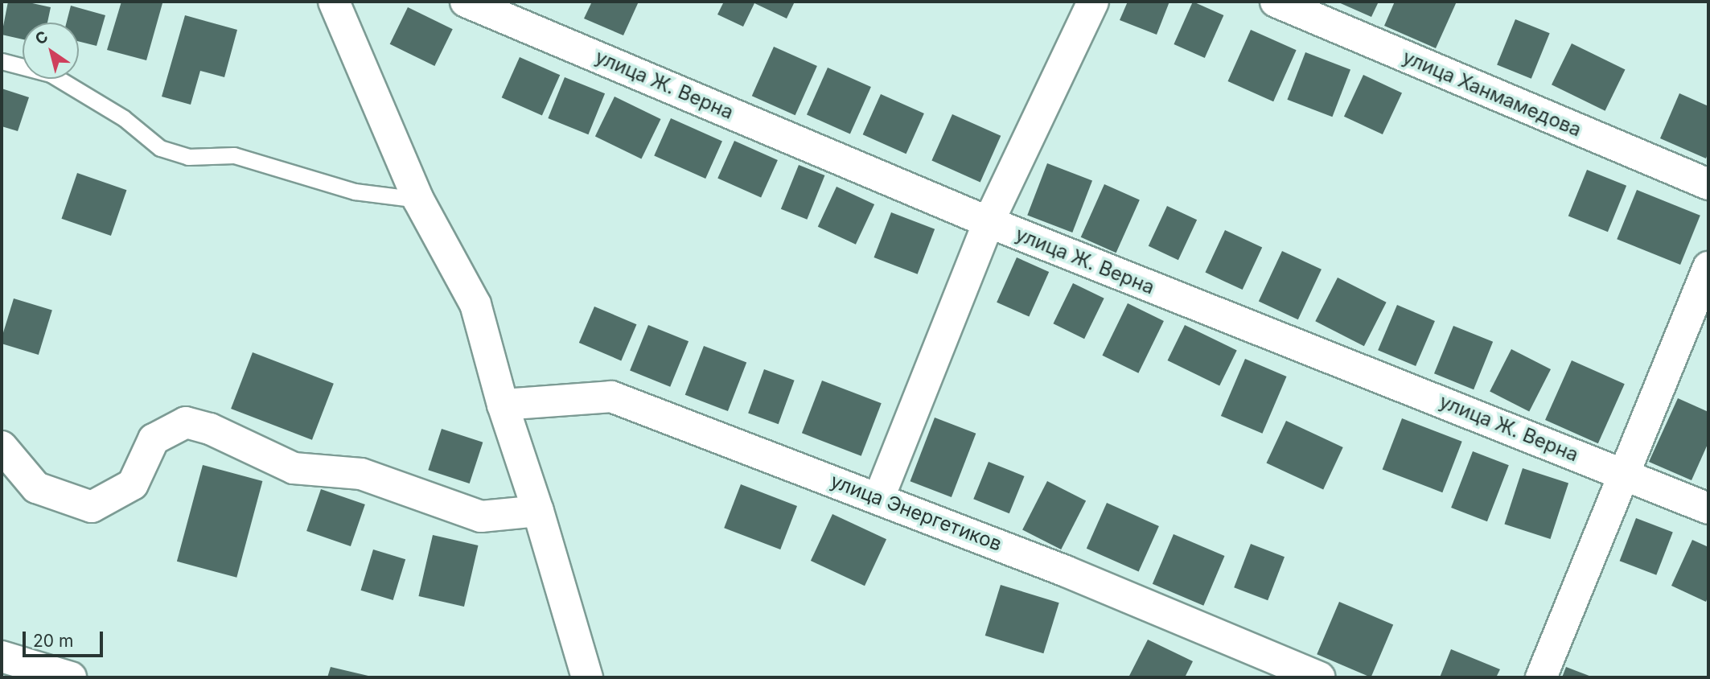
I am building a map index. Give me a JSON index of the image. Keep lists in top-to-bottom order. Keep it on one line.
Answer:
{"streets":{"street":["улица Ж. Верна","улица Ханмамедова","улица Энергетиков"]},"scale_bar":"20 m","north":"top left"}
